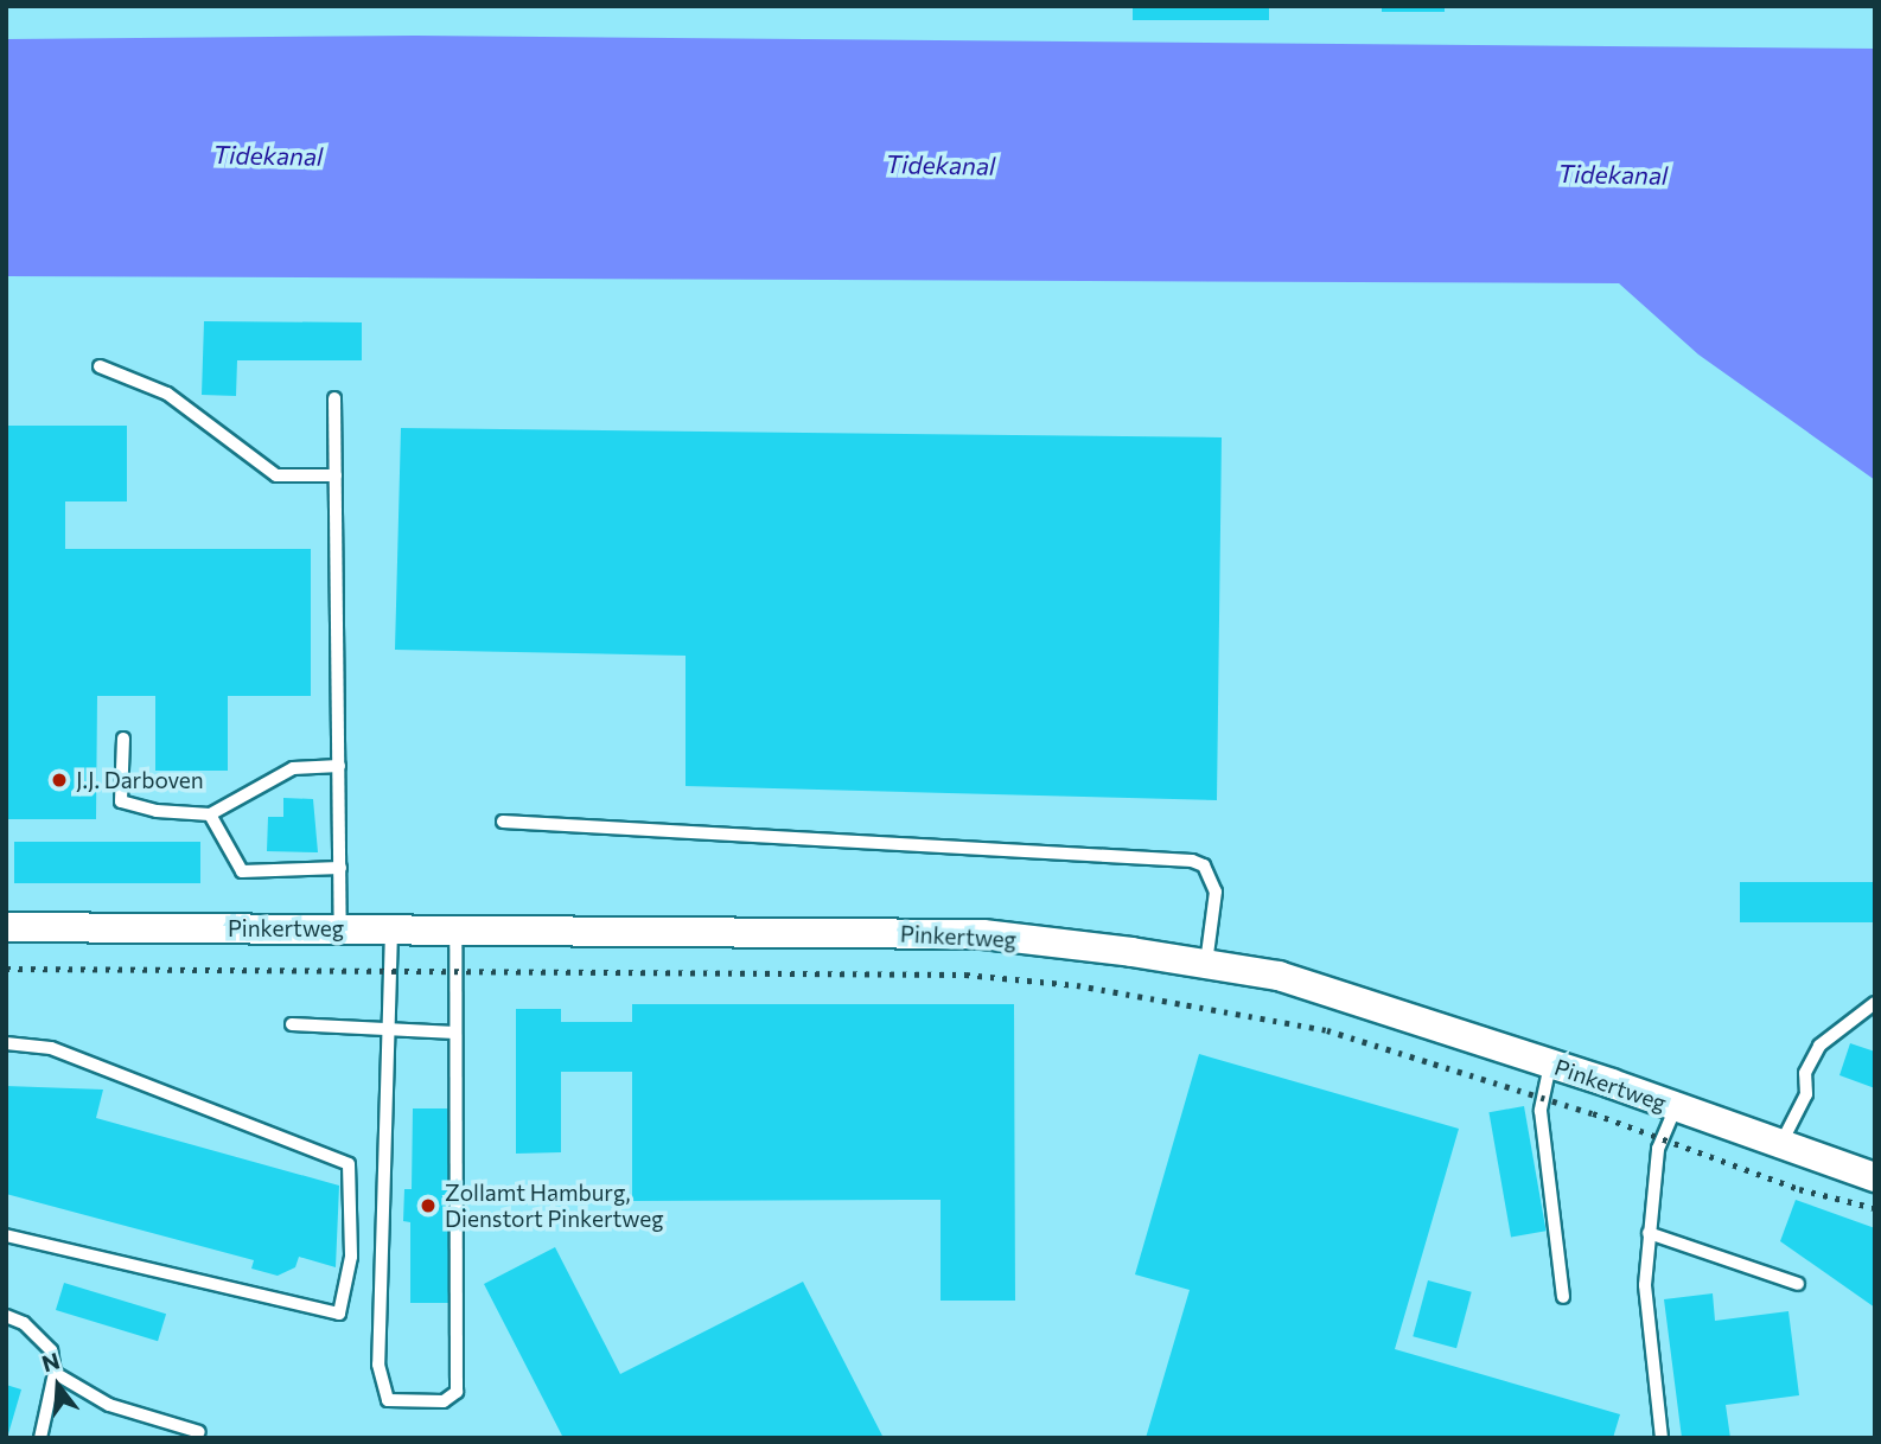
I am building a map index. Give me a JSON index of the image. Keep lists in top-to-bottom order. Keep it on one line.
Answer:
{"streets":{"street":["Pinkertweg"]},"water":["Tidekanal"],"places":["J.J. Darboven","Zollamt Hamburg, Dienstort Pinkertweg"],"north":"top"}
